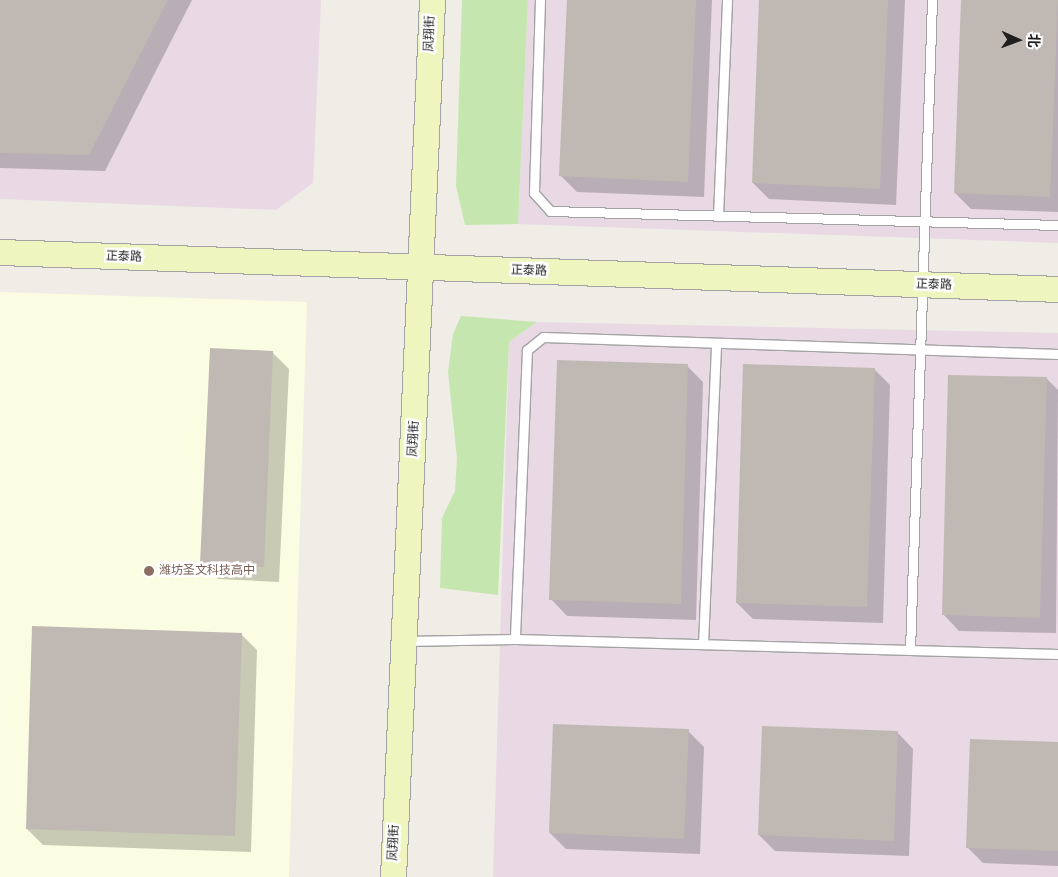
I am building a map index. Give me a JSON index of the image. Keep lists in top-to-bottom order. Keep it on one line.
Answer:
{"streets":{"street":["凤翔街","正泰路"]},"crossings":[["凤翔街","正泰路"]],"places":["潍坊圣文科技高中"],"north":"right"}
